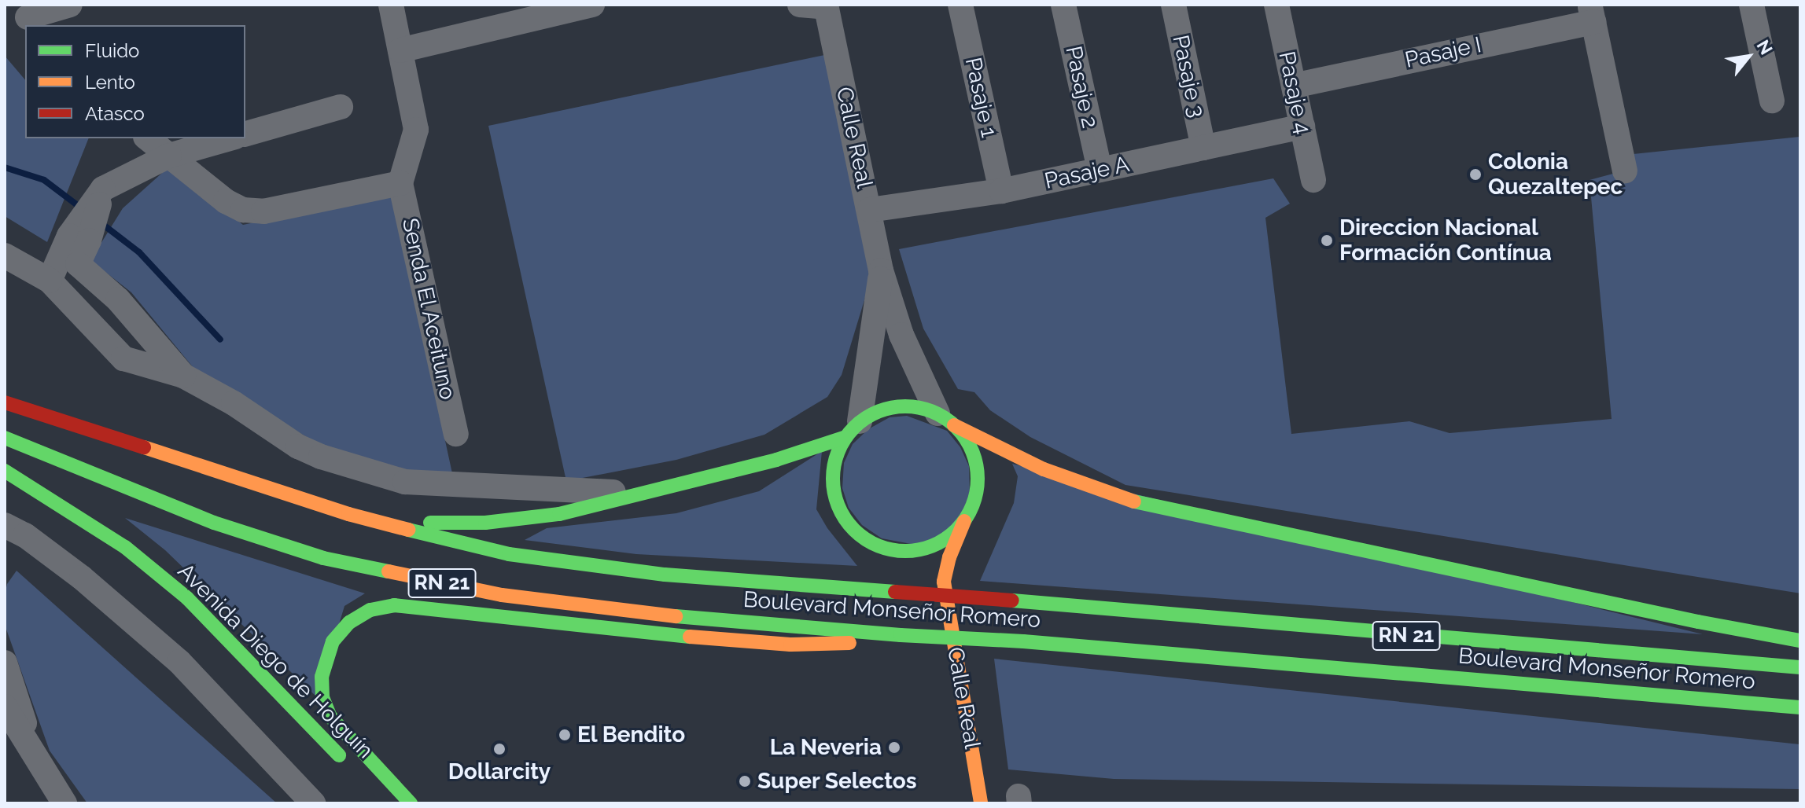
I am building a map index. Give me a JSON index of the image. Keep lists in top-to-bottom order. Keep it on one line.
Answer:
{"streets":{"main road":["Calle Real","RN 21","Boulevard Monseñor Romero","Avenida Diego de Holguín"],"street":["Pasaje I","Pasaje 3","Pasaje 2","Pasaje 4","Pasaje 1","Pasaje A","Senda El Aceituno"]},"crossings":[["Pasaje I","Pasaje 4"],["Pasaje 3","Pasaje A"],["Pasaje 2","Pasaje A"],["Pasaje 4","Pasaje A"],["Pasaje 1","Pasaje A"],["Calle Real","Pasaje A"],["Boulevard Monseñor Romero","Avenida Diego de Holguín"]],"places":["Colonia Quezaltepec","Direccion Nacional Formación Contínua","El Bendito","La Neveria","Dollarcity","Super Selectos"],"legend":["Fluido","Lento","Atasco"],"north":"top right"}
